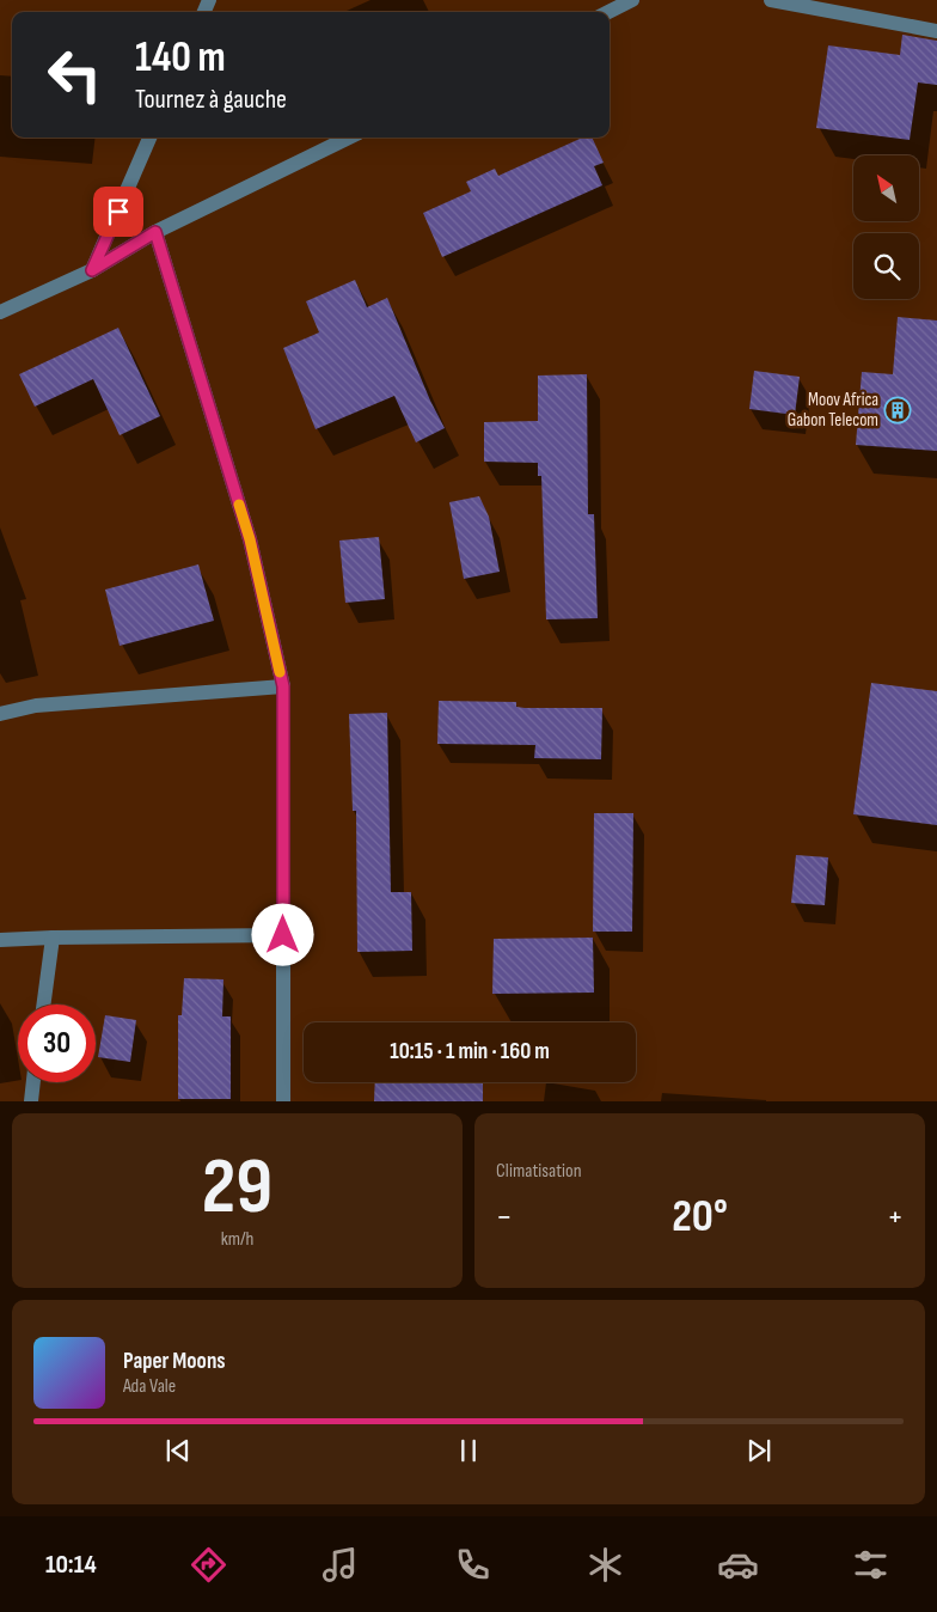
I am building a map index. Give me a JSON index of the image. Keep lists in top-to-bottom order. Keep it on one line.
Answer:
{"places":{"building":["Moov Africa Gabon Telecom"]},"north":"top left","page":{"turn":["140 m","Tournez à gauche"],"limit":"30","trip":"10:15 · 1 min · 160 m","tile":[["29","km/h"],"Climatisation"],"heat":["−","20°","+"],"song":["Paper Moons","Ada Vale"],"tabs":"10:14"}}
